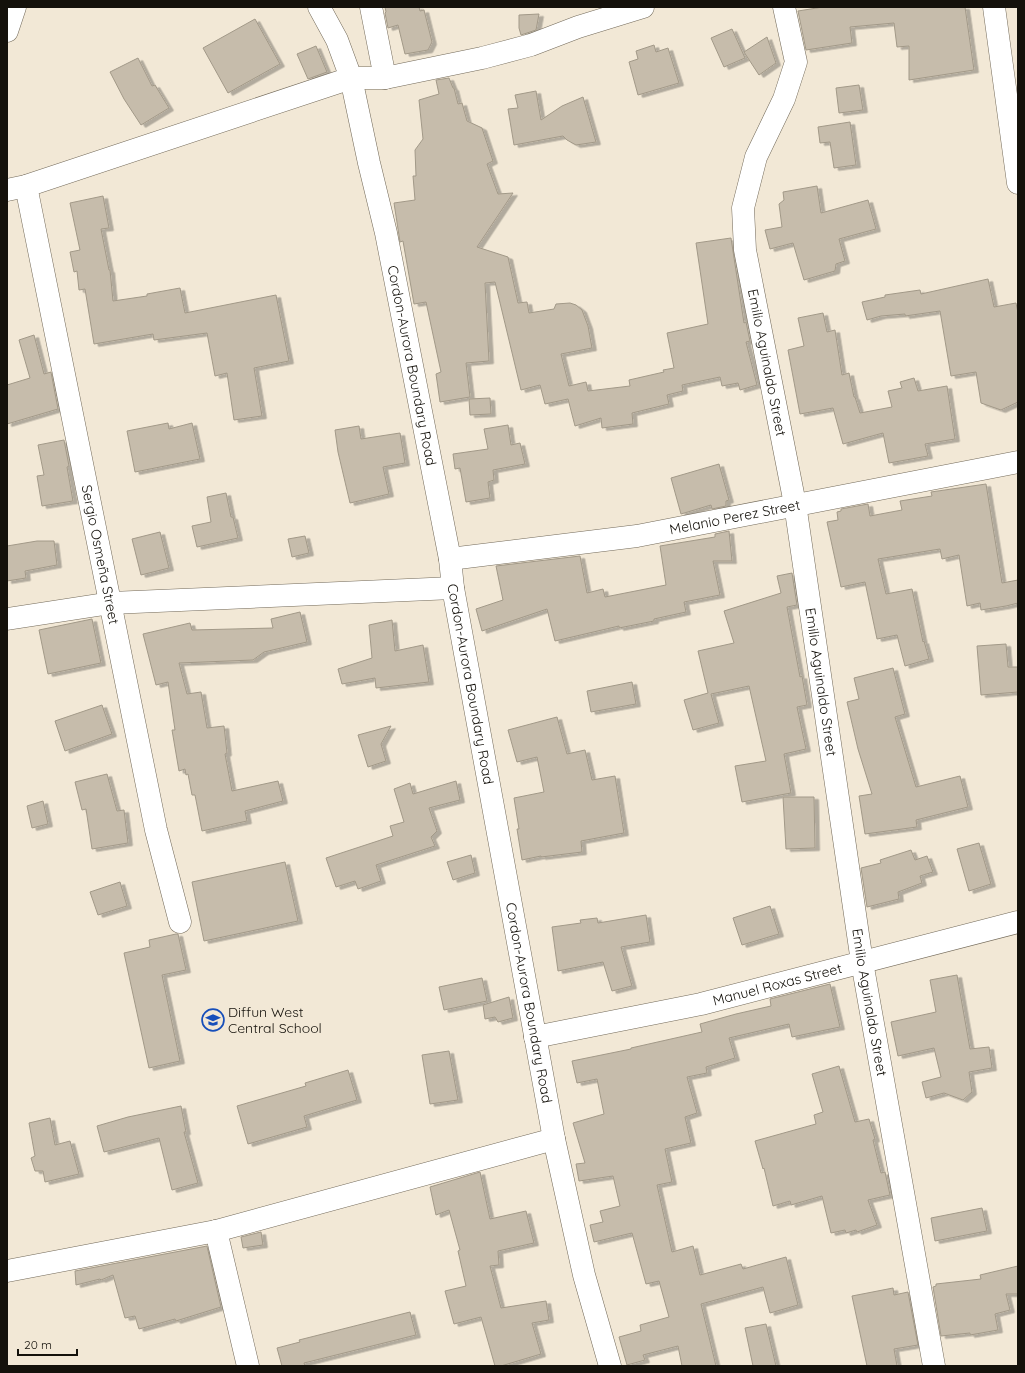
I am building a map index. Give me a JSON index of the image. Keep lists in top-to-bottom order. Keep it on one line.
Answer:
{"streets":{"street":["Emilio Aguinaldo Street","Cordon-Aurora Boundary Road","Melanio Perez Street","Sergio Osmeña Street","Manuel Roxas Street"]},"crossings":[["Emilio Aguinaldo Street","Melanio Perez Street"],["Emilio Aguinaldo Street","Manuel Roxas Street"],["Cordon-Aurora Boundary Road","Melanio Perez Street"],["Cordon-Aurora Boundary Road","Manuel Roxas Street"]],"places":{"school or university":["Diffun West Central School"]},"scale_bar":"20 m"}
